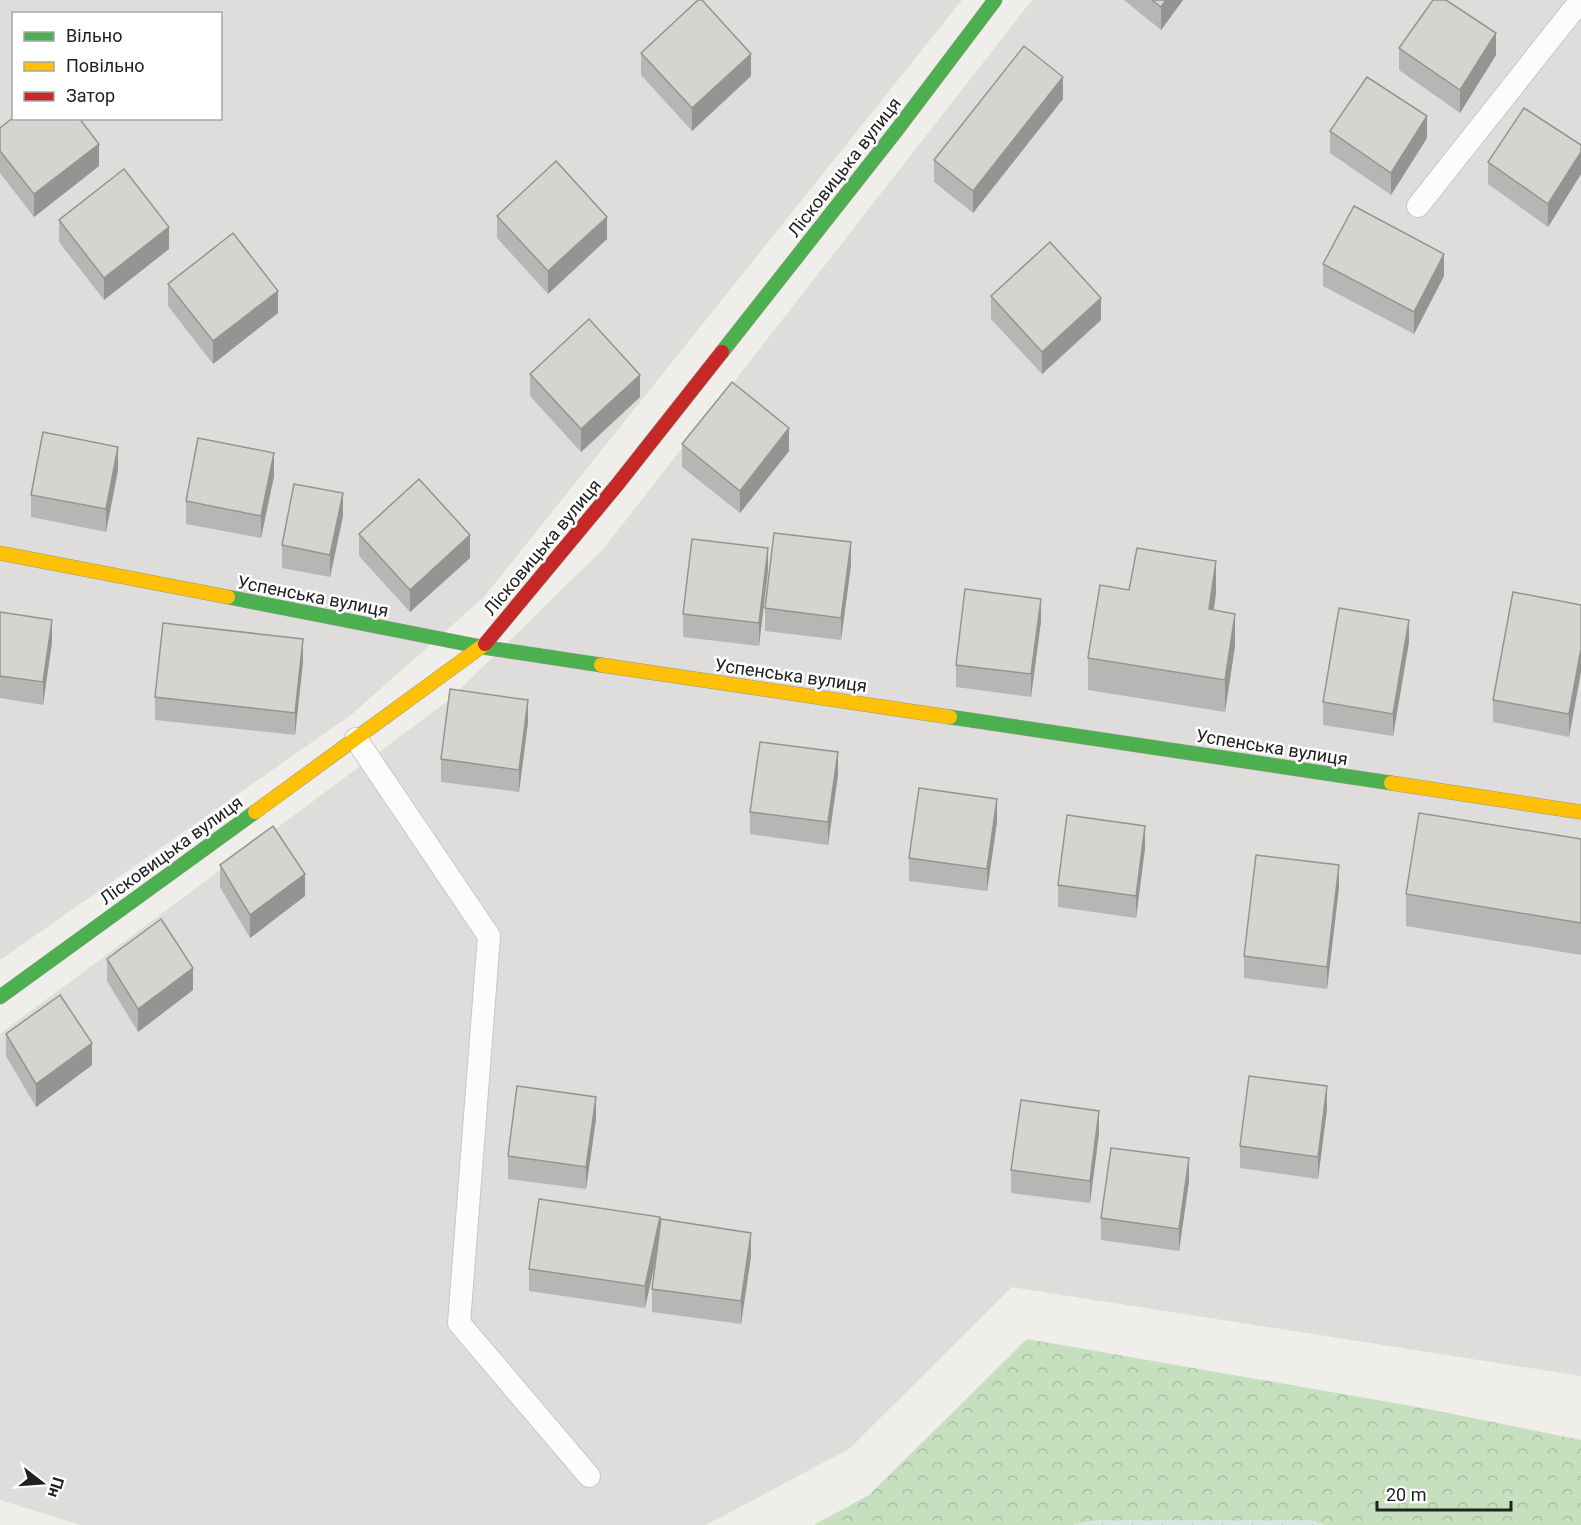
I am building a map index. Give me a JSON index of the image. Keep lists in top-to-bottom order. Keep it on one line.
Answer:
{"streets":{"street":["Лісковицька вулиця","Успенська вулиця"]},"crossings":[["Лісковицька вулиця","Успенська вулиця"]],"legend":["Вільно","Повільно","Затор"],"scale_bar":"20 m","north":"right"}
